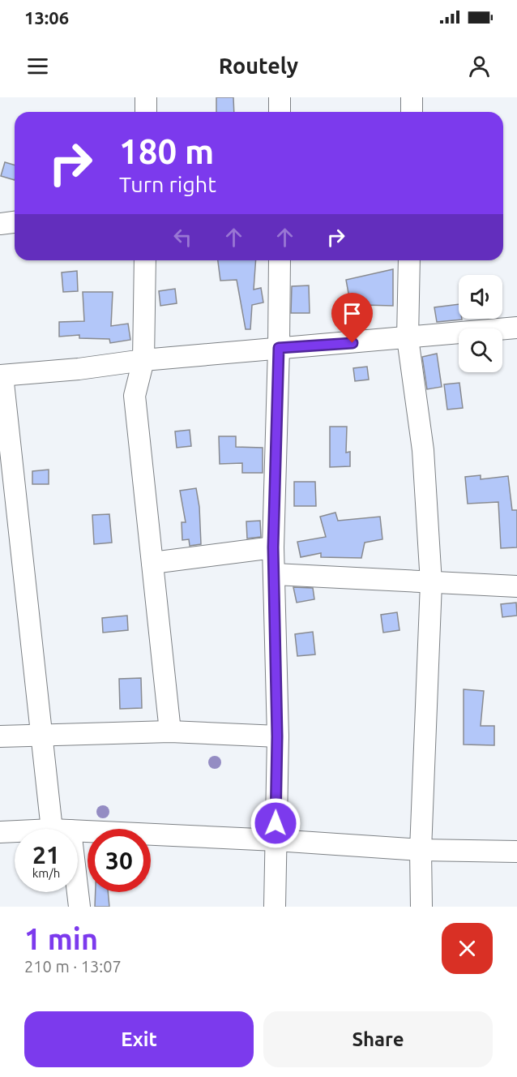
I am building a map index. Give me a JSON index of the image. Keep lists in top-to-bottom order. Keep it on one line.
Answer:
{"page":{"status":"13:06","header":"Routely","turn":["180 m","Turn right"],"speed":"21 km/h","limit":"30","heading":["1 min","210 m · 13:07"],"buttons":["Exit","Share"]}}
